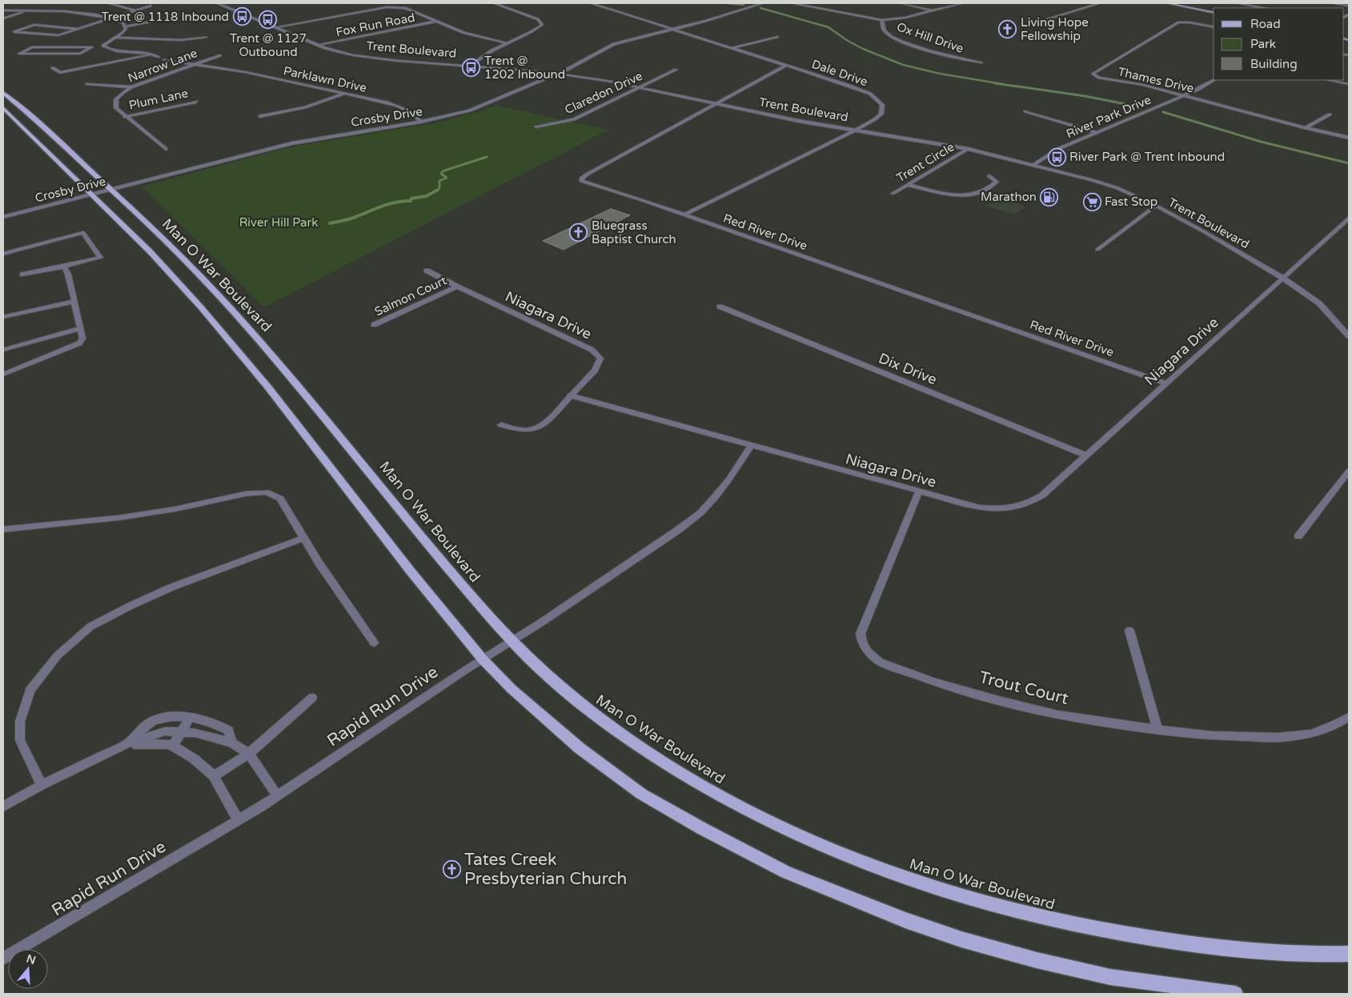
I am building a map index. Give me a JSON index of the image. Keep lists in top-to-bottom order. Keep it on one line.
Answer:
{"streets":{"main road":["Man O War Boulevard"],"street":["Fox Run Road","Ox Hill Drive","Trent Boulevard","Narrow Lane","Dale Drive","Parklawn Drive","Thames Drive","Claredon Drive","Plum Lane","Crosby Drive","River Park Drive","Trent Circle","Red River Drive","Salmon Court","Niagara Drive","Dix Drive","Trout Court","Rapid Run Drive"]},"crossings":[["Fox Run Road","Trent Boulevard"],["Trent Boulevard","Dale Drive"],["Trent Boulevard","Claredon Drive"],["Trent Boulevard","Crosby Drive"],["Trent Boulevard","River Park Drive"],["Trent Boulevard","Trent Circle"],["Trent Boulevard","Red River Drive"],["Trent Boulevard","Niagara Drive"],["Narrow Lane","Parklawn Drive"],["Narrow Lane","Plum Lane"],["Dale Drive","Crosby Drive"],["Dale Drive","Red River Drive"],["Parklawn Drive","Crosby Drive"],["Thames Drive","River Park Drive"],["Crosby Drive","Man O War Boulevard"],["Red River Drive","Niagara Drive"],["Man O War Boulevard","Rapid Run Drive"],["Salmon Court","Niagara Drive"],["Niagara Drive","Dix Drive"],["Niagara Drive","Trout Court"],["Niagara Drive","Rapid Run Drive"]],"parks":["River Hill Park"],"places":{"bus stop":["Trent @ 1118 Inbound","Trent @ 1127 Outbound","Trent @ 1202 Inbound","River Park @ Trent Inbound"],"church":["Living Hope Fellowship","Bluegrass Baptist Church","Tates Creek Presbyterian Church"],"fuel station":["Marathon"],"supermarket":["Fast Stop"]},"legend":["Road","Park","Building"],"north":"top"}
